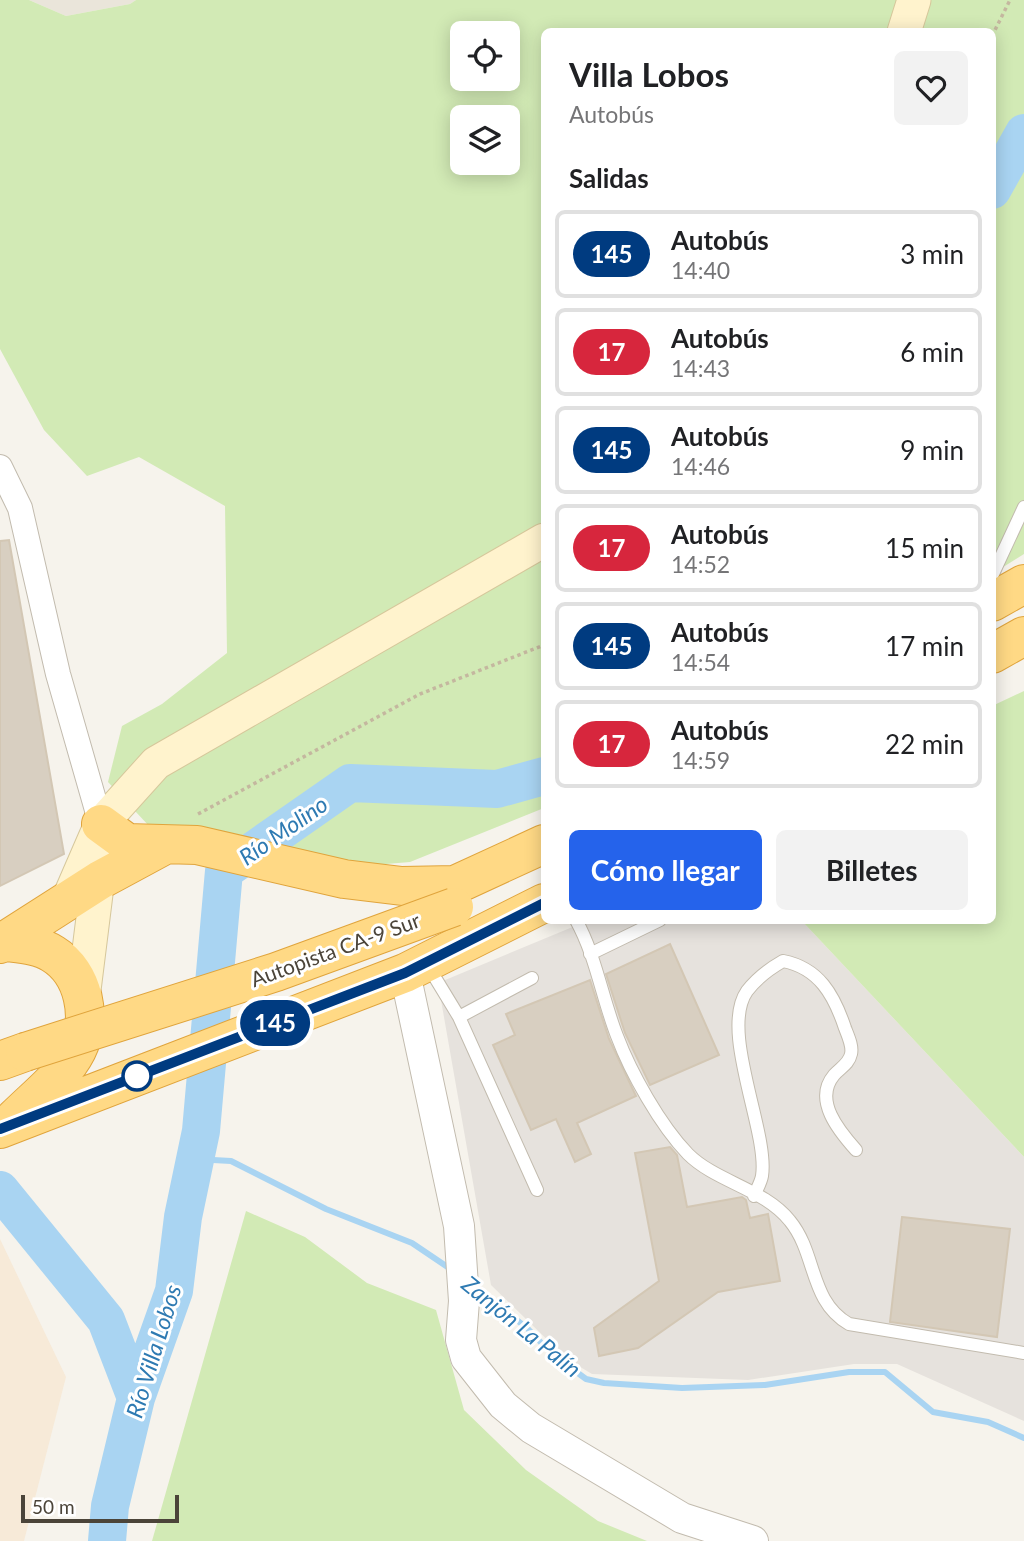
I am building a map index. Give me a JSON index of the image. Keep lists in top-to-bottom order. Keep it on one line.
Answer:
{"streets":{"highway":["Autopista CA-9 Sur"]},"water":["Río Molino","Zanjón La Palín","Río Villa Lobos"],"lines":["bus line 145"],"scale_bar":"50 m","page":{"on_map":"145","heading":[["Villa Lobos","Autobús"],"Salidas"],"list":[{"mark":"145","name":"Autobús","note":"14:40","value":"3 min"},{"mark":"17","name":"Autobús","note":"14:43","value":"6 min"},{"mark":"145","name":"Autobús","note":"14:46","value":"9 min"},{"mark":"17","name":"Autobús","note":"14:52","value":"15 min"},{"mark":"145","name":"Autobús","note":"14:54","value":"17 min"},{"mark":"17","name":"Autobús","note":"14:59","value":"22 min"}],"buttons":["Cómo llegar","Billetes"],"scale":"50 m"}}
